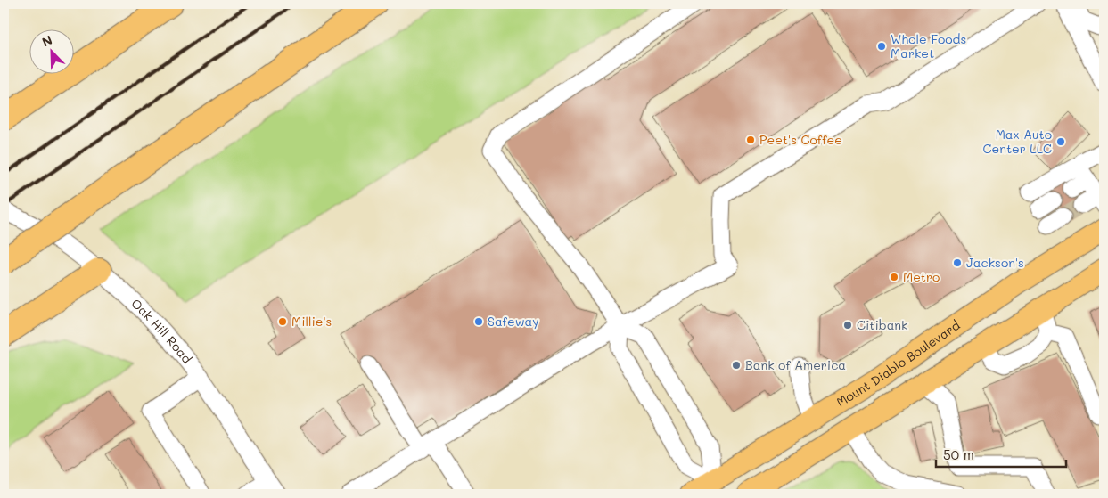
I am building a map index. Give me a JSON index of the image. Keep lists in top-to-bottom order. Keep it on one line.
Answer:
{"streets":{"main road":["Mount Diablo Boulevard"],"street":["Oak Hill Road"]},"places":["Whole Foods Market","Peet's Coffee","Max Auto Center LLC","Jackson's","Metro","Millie's","Safeway","Citibank","Bank of America"],"scale_bar":"50 m","north":"top left"}
